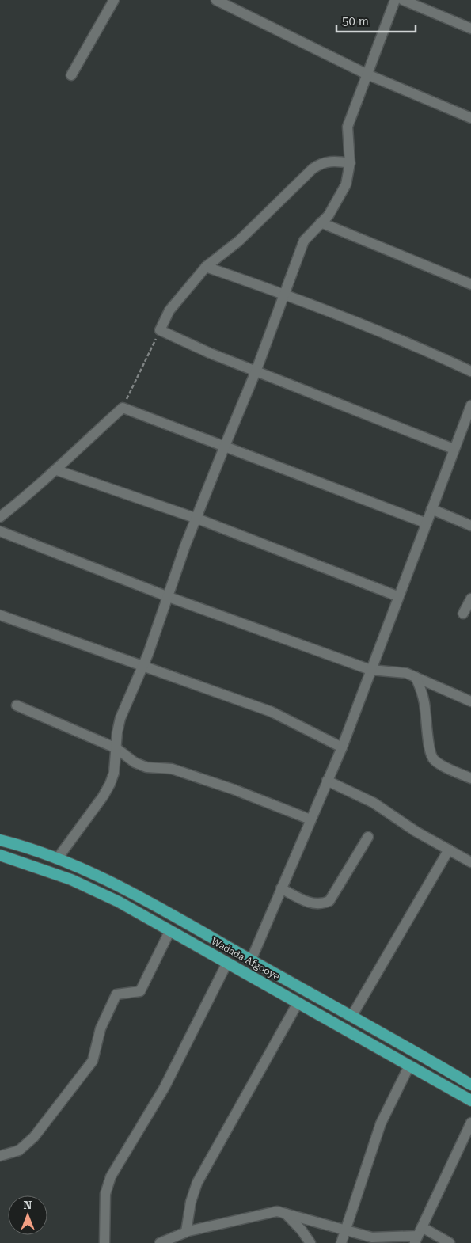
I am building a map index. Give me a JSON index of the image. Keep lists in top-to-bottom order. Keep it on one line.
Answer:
{"streets":{"highway":["Wadada Afgooye"]},"scale_bar":"50 m","north":"top"}
